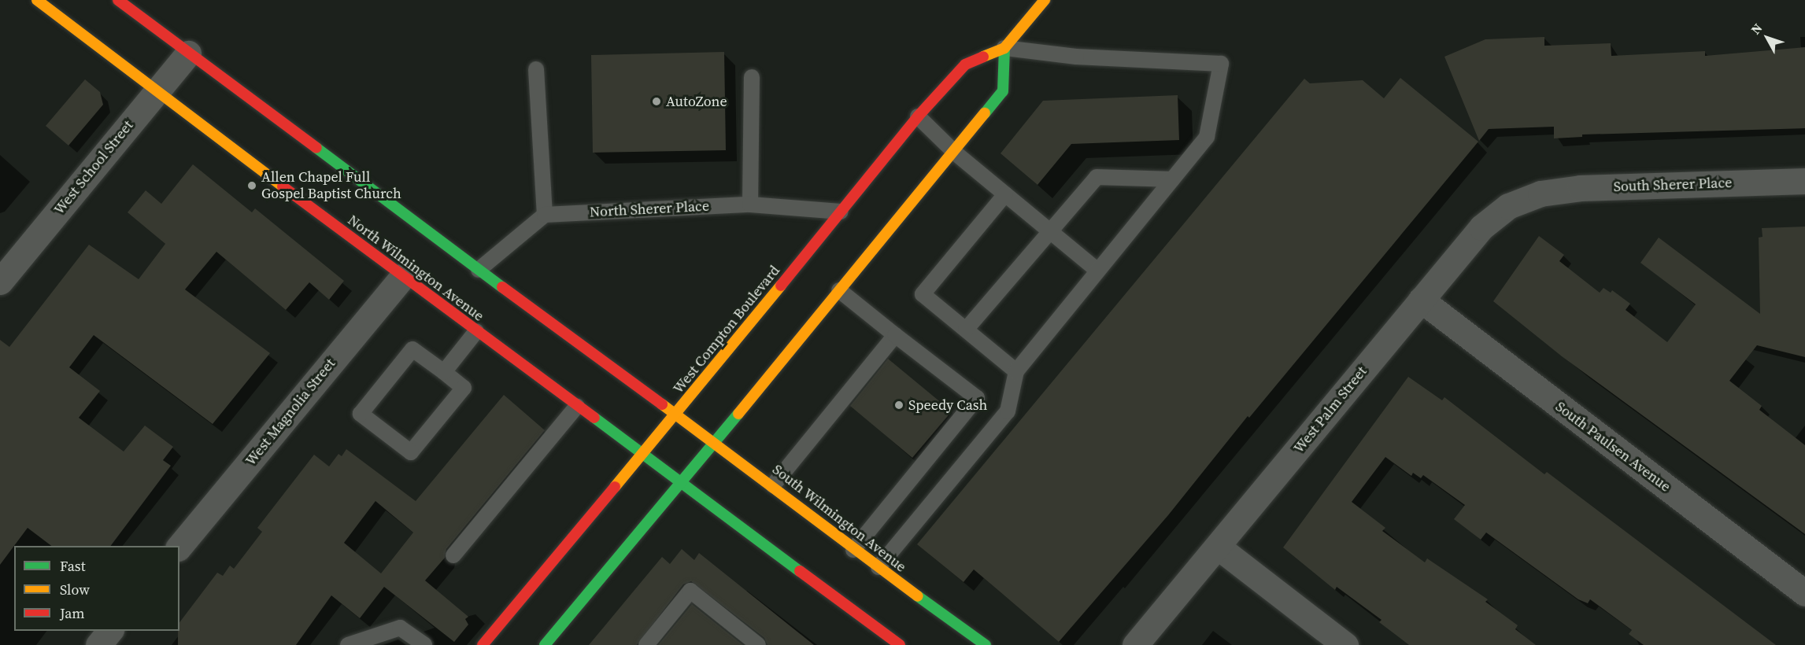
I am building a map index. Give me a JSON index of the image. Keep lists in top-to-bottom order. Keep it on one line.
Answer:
{"streets":{"main road":["North Wilmington Avenue","West Compton Boulevard","South Wilmington Avenue"],"street":["West School Street","South Sherer Place","West Palm Street","West Magnolia Street","South Paulsen Avenue"],"lane":["North Sherer Place"]},"crossings":[["West School Street","North Wilmington Avenue"],["South Sherer Place","West Palm Street"],["North Sherer Place","West Compton Boulevard"],["North Wilmington Avenue","West Compton Boulevard"],["North Wilmington Avenue","West Magnolia Street"],["West Compton Boulevard","South Wilmington Avenue"],["West Palm Street","South Paulsen Avenue"]],"places":["AutoZone","Allen Chapel Full Gospel Baptist Church","Speedy Cash"],"legend":["Fast","Slow","Jam"],"north":"top left"}
